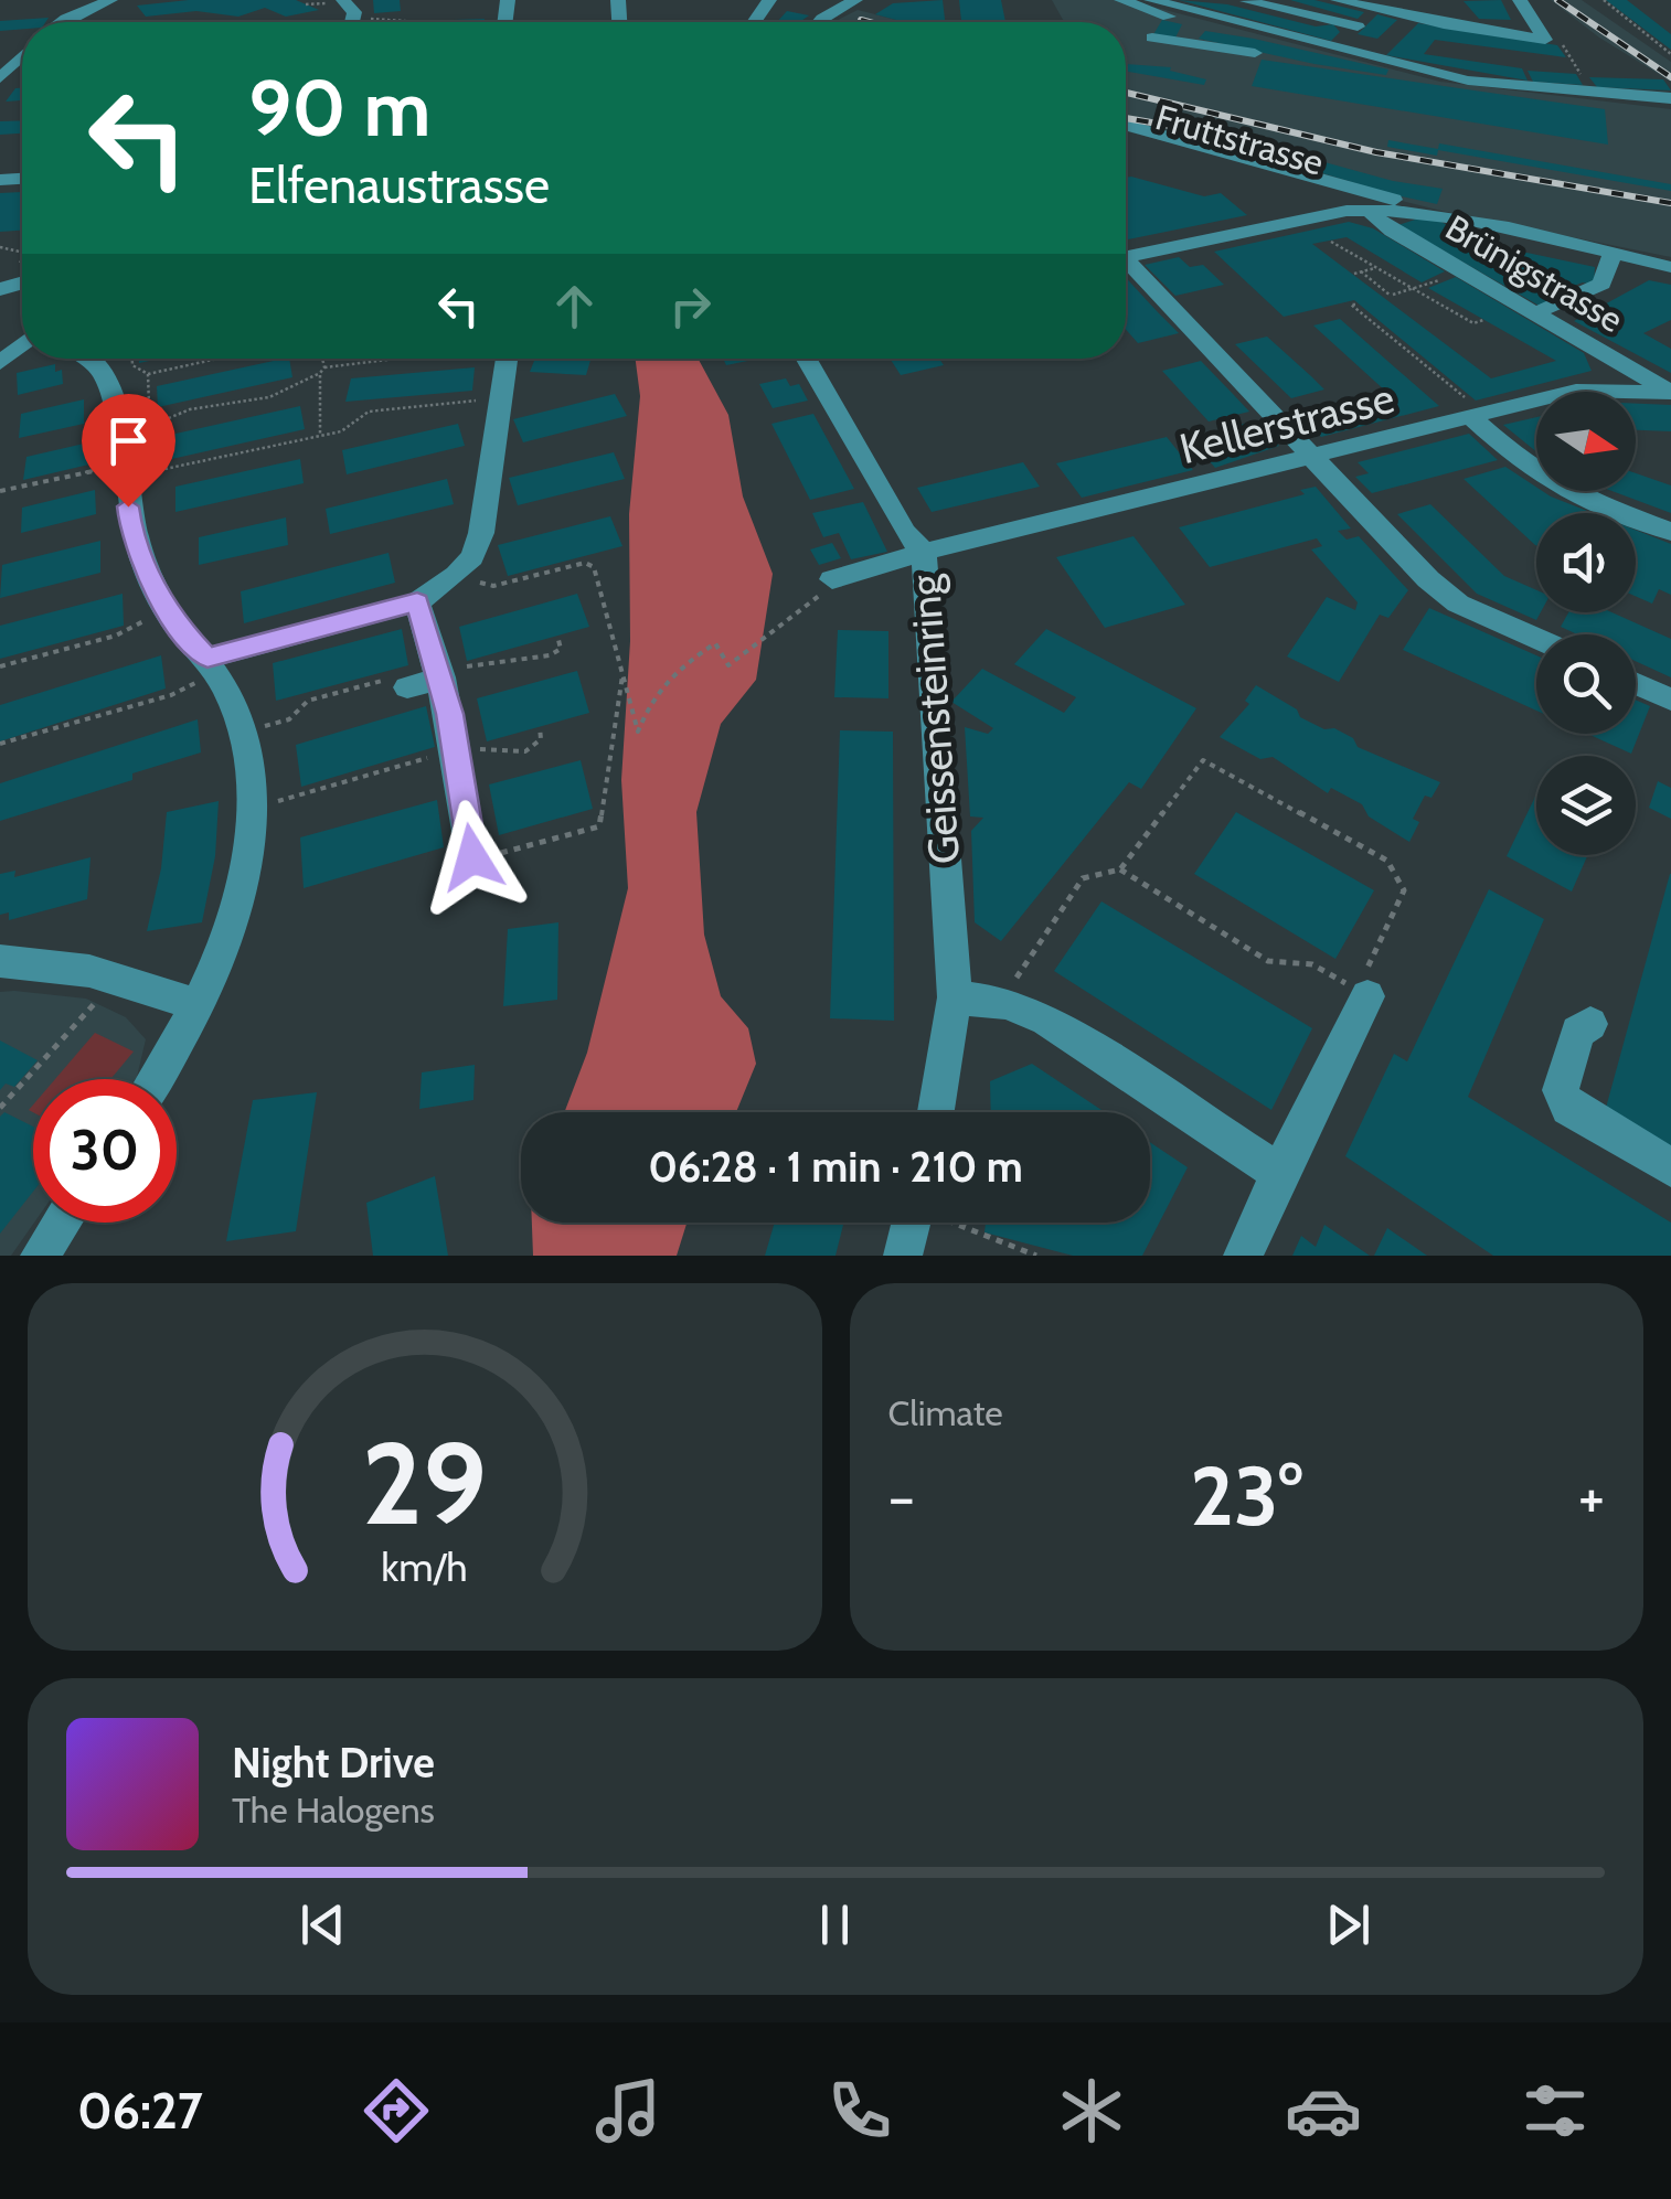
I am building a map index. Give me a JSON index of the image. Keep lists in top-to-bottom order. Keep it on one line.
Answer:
{"streets":{"street":["Fruttstrasse","Brünigstrasse","Kellerstrasse","Geissensteinring"]},"crossings":[["Fruttstrasse","Brünigstrasse"],["Brünigstrasse","Kellerstrasse"],["Kellerstrasse","Geissensteinring"]],"north":"right","page":{"turn":["90 m","Elfenaustrasse"],"limit":"30","trip":"06:28 · 1 min · 210 m","tile":"Climate","heat":["−","23°","+"],"song":["Night Drive","The Halogens"],"tabs":"06:27","gauge":["29","km/h"]}}
